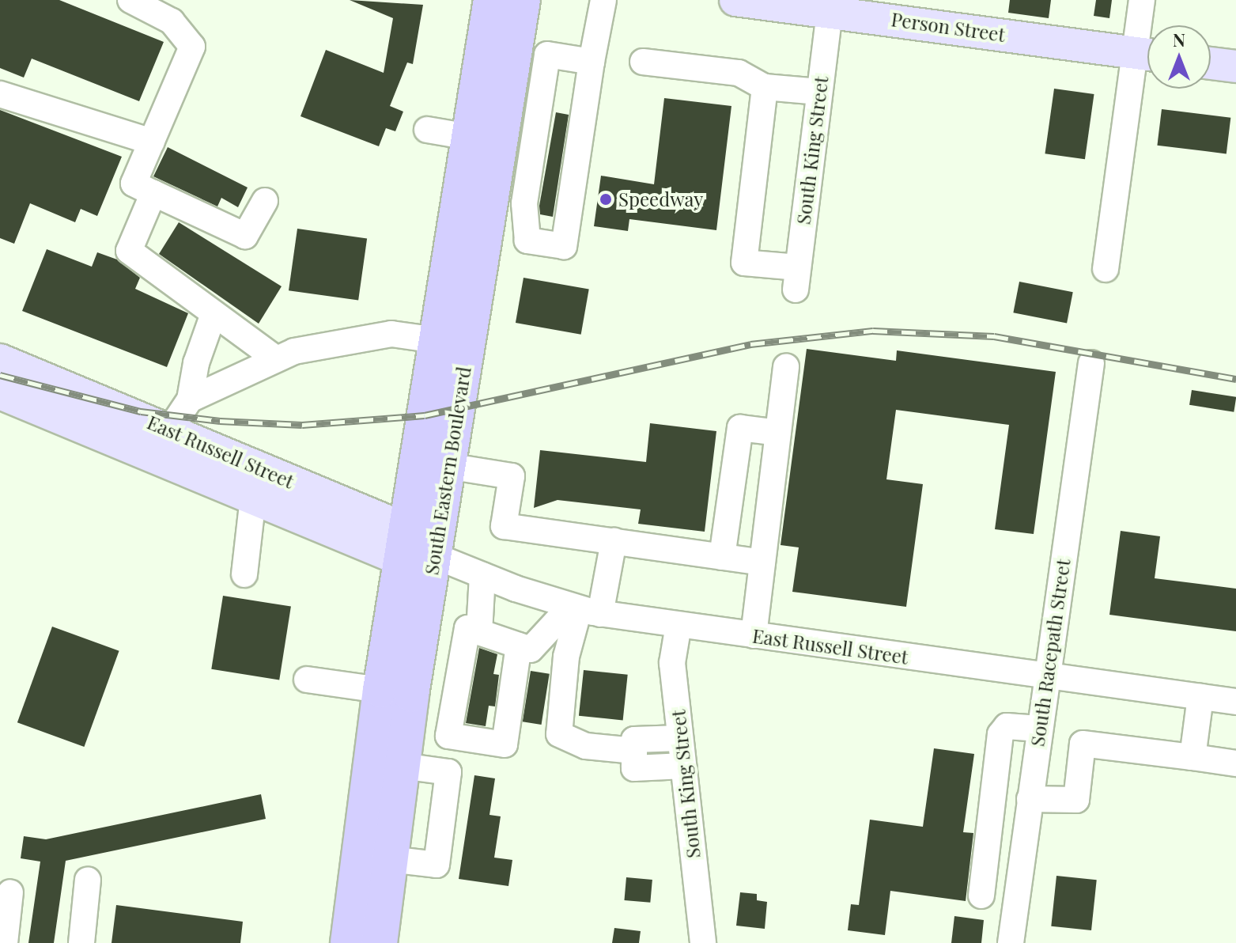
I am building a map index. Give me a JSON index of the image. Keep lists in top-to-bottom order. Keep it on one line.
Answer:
{"streets":{"highway":["South Eastern Boulevard"],"main road":["Person Street","East Russell Street"],"street":["South King Street","South Racepath Street"]},"crossings":[["Person Street","South King Street"],["South King Street","East Russell Street"],["East Russell Street","South Eastern Boulevard"],["East Russell Street","South Racepath Street"]],"places":["Speedway"],"north":"top"}
